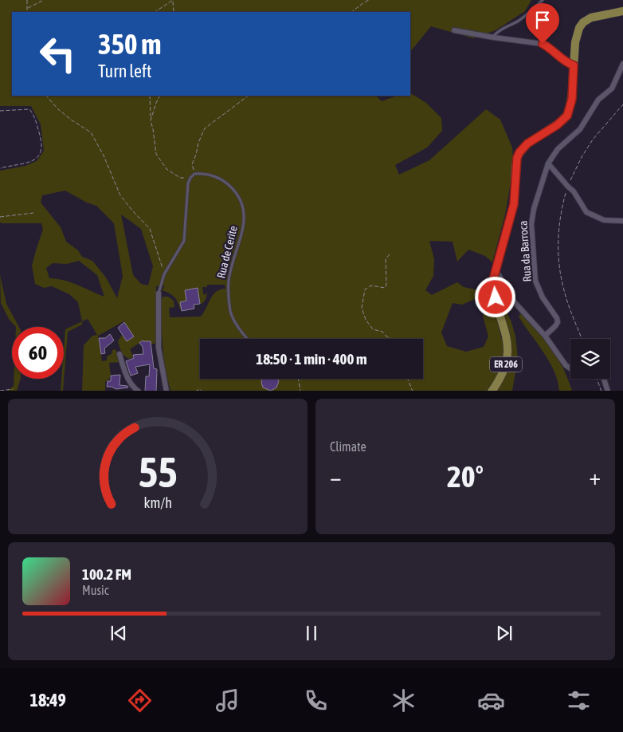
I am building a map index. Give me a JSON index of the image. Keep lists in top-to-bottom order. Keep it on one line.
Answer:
{"streets":{"main road":["ER 206"],"street":["Rua da Barroca"],"lane":["Rua de Cerite"]},"page":{"turn":["350 m","Turn left"],"limit":"60","trip":"18:50 · 1 min · 400 m","tile":"Climate","heat":["−","20°","+"],"song":["100.2 FM","Music"],"tabs":"18:49","gauge":["55","km/h"]}}
